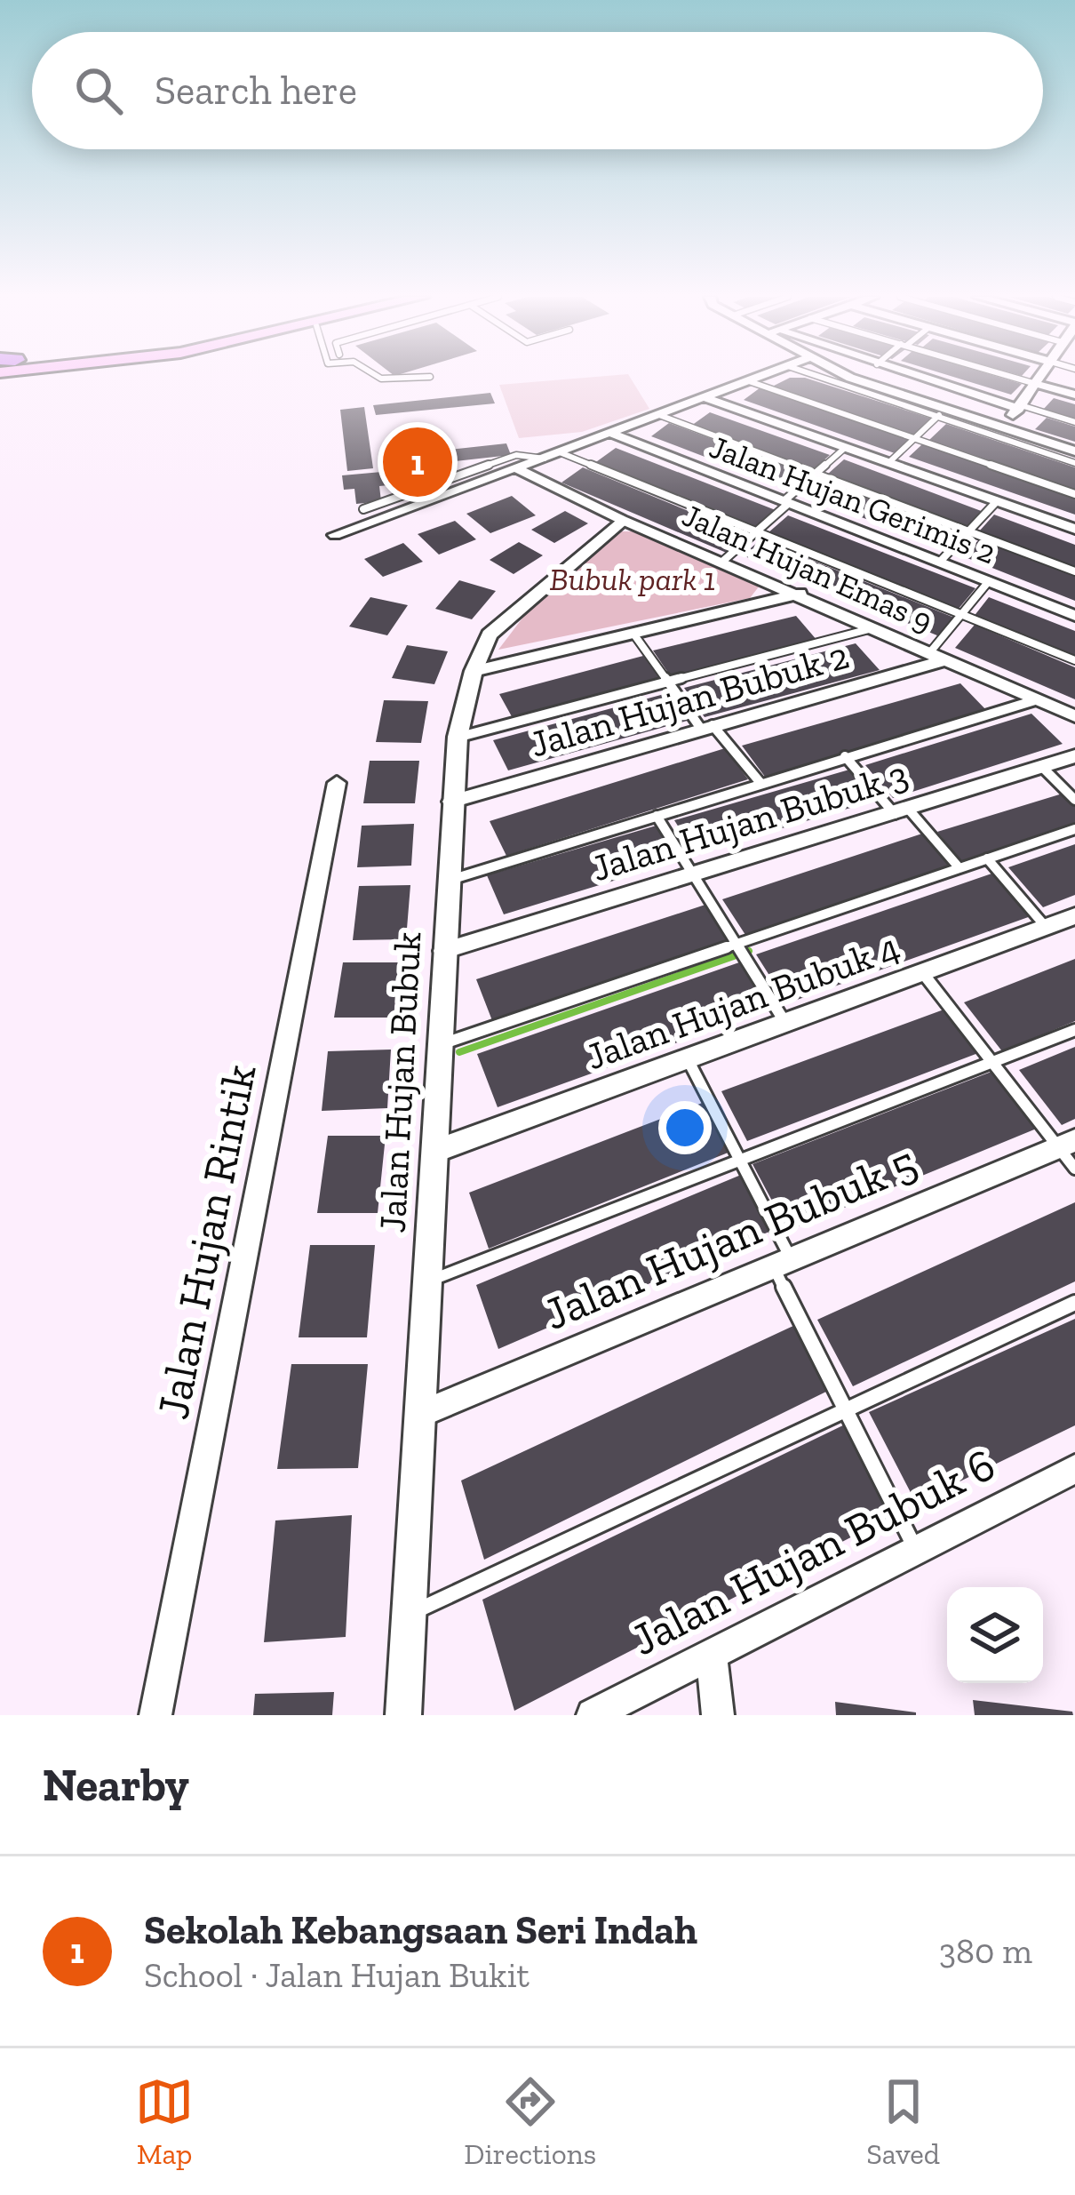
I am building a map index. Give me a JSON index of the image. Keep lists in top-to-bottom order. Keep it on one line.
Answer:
{"streets":{"street":["Jalan Hujan Gerimis 2","Jalan Hujan Emas 9","Jalan Hujan Bubuk 2","Jalan Hujan Bubuk 3","Jalan Hujan Bubuk 4","Jalan Hujan Bubuk","Jalan Hujan Bubuk 5","Jalan Hujan Rintik","Jalan Hujan Bubuk 6"]},"crossings":[["Jalan Hujan Emas 9","Jalan Hujan Bubuk 2"],["Jalan Hujan Emas 9","Jalan Hujan Bubuk"],["Jalan Hujan Bubuk 2","Jalan Hujan Bubuk"],["Jalan Hujan Bubuk 3","Jalan Hujan Bubuk"],["Jalan Hujan Bubuk 4","Jalan Hujan Bubuk"],["Jalan Hujan Bubuk","Jalan Hujan Bubuk 5"]],"parks":["Bubuk park 1"],"page":{"search":"Search here","pins":"1","heading":"Nearby","list":[{"mark":"1","name":"Sekolah Kebangsaan Seri Indah","note":"School · Jalan Hujan Bukit","value":"380 m"}],"nav":["Map","Directions","Saved"]}}
